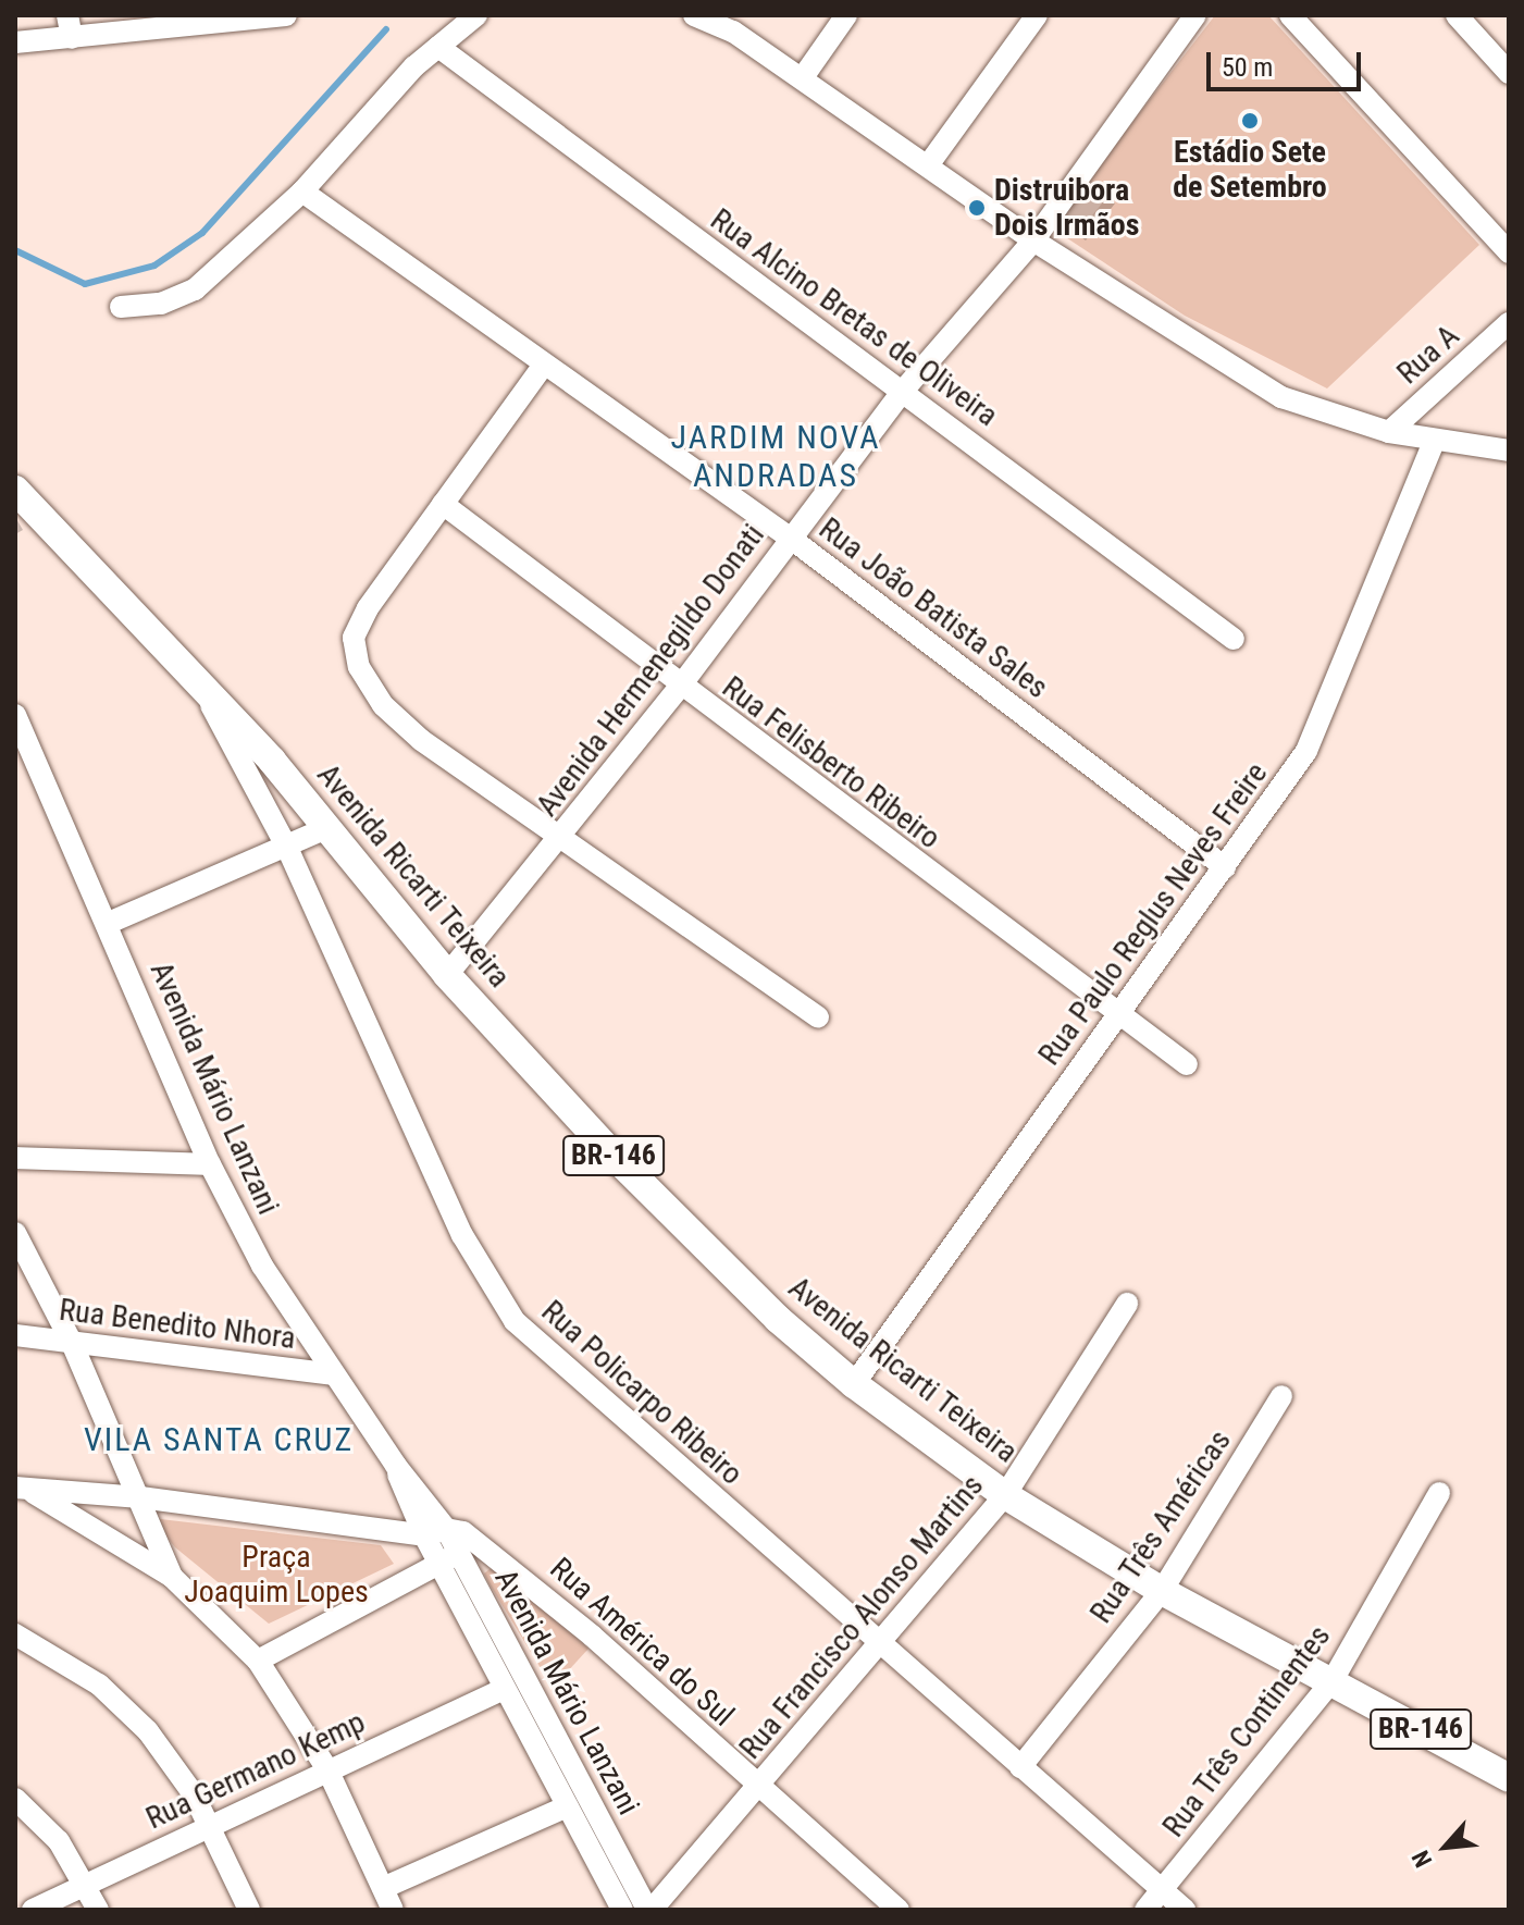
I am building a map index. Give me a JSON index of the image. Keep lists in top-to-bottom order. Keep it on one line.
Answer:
{"streets":{"main road":["Avenida Ricarti Teixeira","BR-146"],"street":["Rua Alcino Bretas de Oliveira","Rua A","Rua João Batista Sales","Avenida Hermenegildo Donati","Rua Felisberto Ribeiro","Rua Paulo Reglus Neves Freire","Avenida Mário Lanzani","Rua Benedito Nhora","Rua Policarpo Ribeiro","Rua Três Américas","Rua Francisco Alonso Martins","Rua América do Sul","Rua Três Continentes","Rua Germano Kemp"]},"crossings":[["Rua Alcino Bretas de Oliveira","Avenida Hermenegildo Donati"],["Rua João Batista Sales","Avenida Hermenegildo Donati"],["Rua João Batista Sales","Rua Paulo Reglus Neves Freire"],["Avenida Hermenegildo Donati","Rua Felisberto Ribeiro"],["Avenida Hermenegildo Donati","Avenida Ricarti Teixeira"],["Rua Felisberto Ribeiro","Rua Paulo Reglus Neves Freire"],["Avenida Ricarti Teixeira","Rua Paulo Reglus Neves Freire"],["Avenida Ricarti Teixeira","Rua Policarpo Ribeiro"],["Avenida Ricarti Teixeira","Rua Três Américas"],["Avenida Ricarti Teixeira","Rua Francisco Alonso Martins"],["Avenida Ricarti Teixeira","Rua Três Continentes"],["Avenida Mário Lanzani","Rua Benedito Nhora"],["Avenida Mário Lanzani","Rua Francisco Alonso Martins"],["Avenida Mário Lanzani","Rua América do Sul"],["Avenida Mário Lanzani","Rua Germano Kemp"],["Rua Policarpo Ribeiro","Rua Três Américas"],["Rua Policarpo Ribeiro","Rua Francisco Alonso Martins"],["Rua Policarpo Ribeiro","Rua Três Continentes"],["Rua Francisco Alonso Martins","Rua América do Sul"]],"districts":["JARDIM NOVA ANDRADAS","VILA SANTA CRUZ"],"parks":["Praça Joaquim Lopes"],"places":["Estádio Sete de Setembro","Distruibora Dois Irmãos"],"scale_bar":"50 m","north":"bottom left"}
